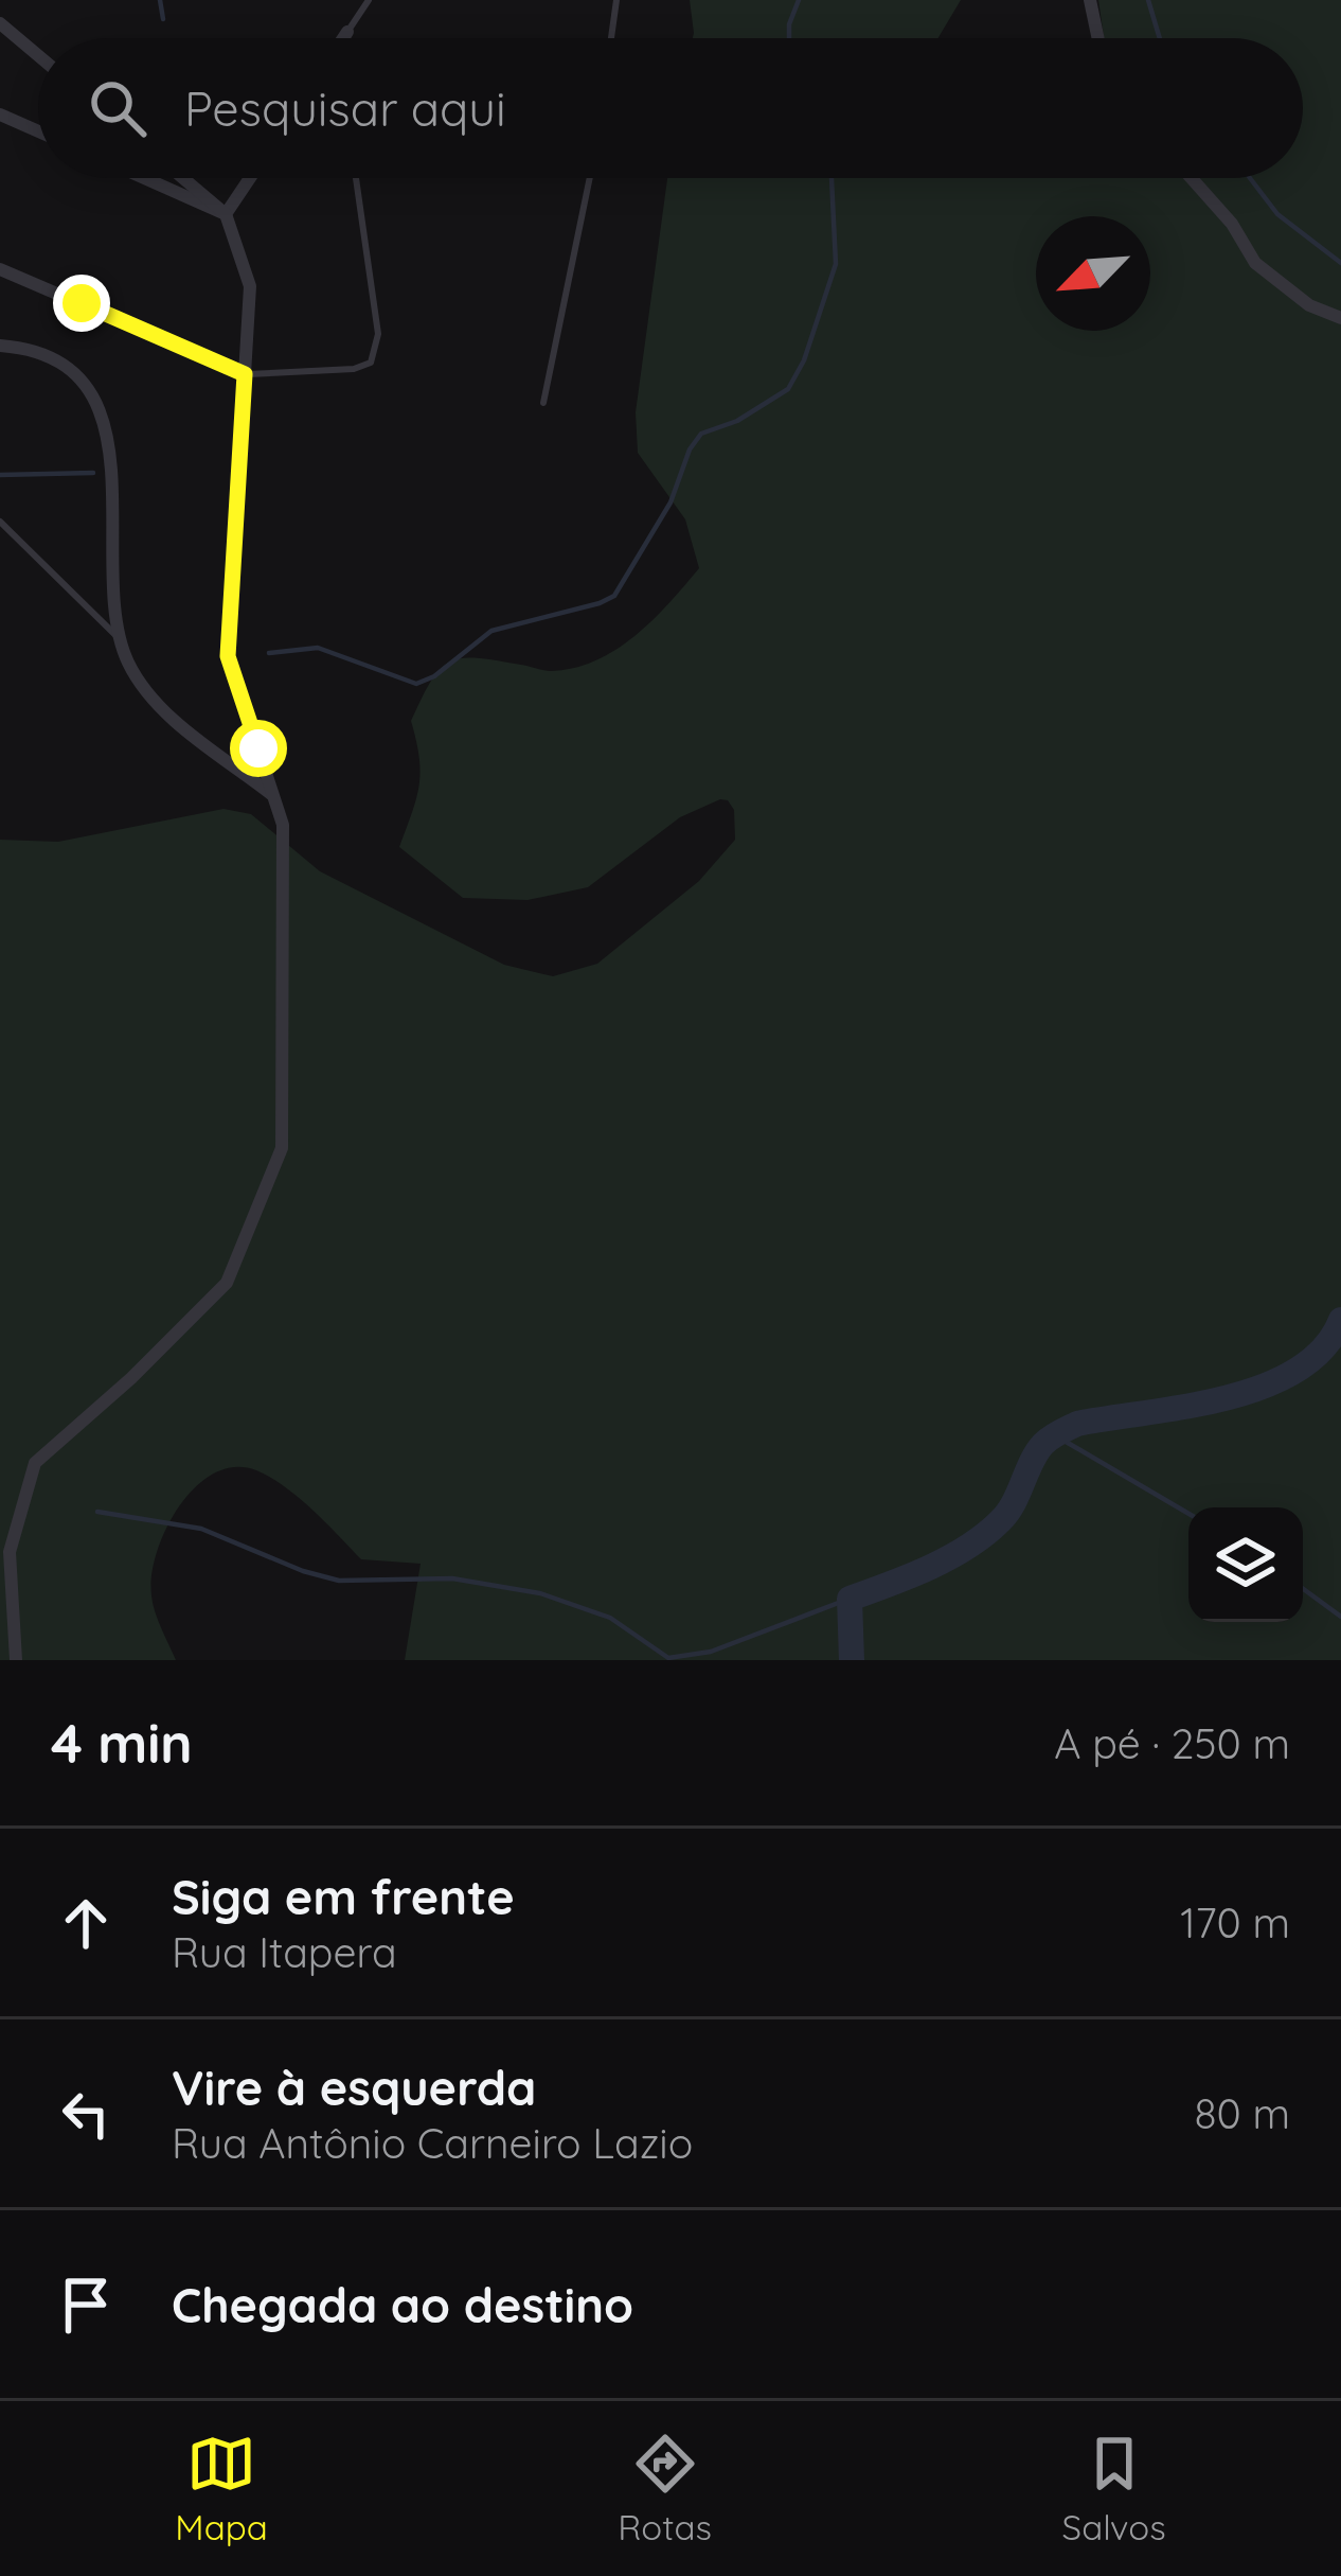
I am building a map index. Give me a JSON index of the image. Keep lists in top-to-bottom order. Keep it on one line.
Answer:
{"north":"bottom left","page":{"search":"Pesquisar aqui","heading":["4 min","A pé · 250 m"],"list":[["Siga em frente","Rua Itapera","170 m"],["Vire à esquerda","Rua Antônio Carneiro Lazio","80 m"],"Chegada ao destino"],"nav":["Mapa","Rotas","Salvos"]}}
